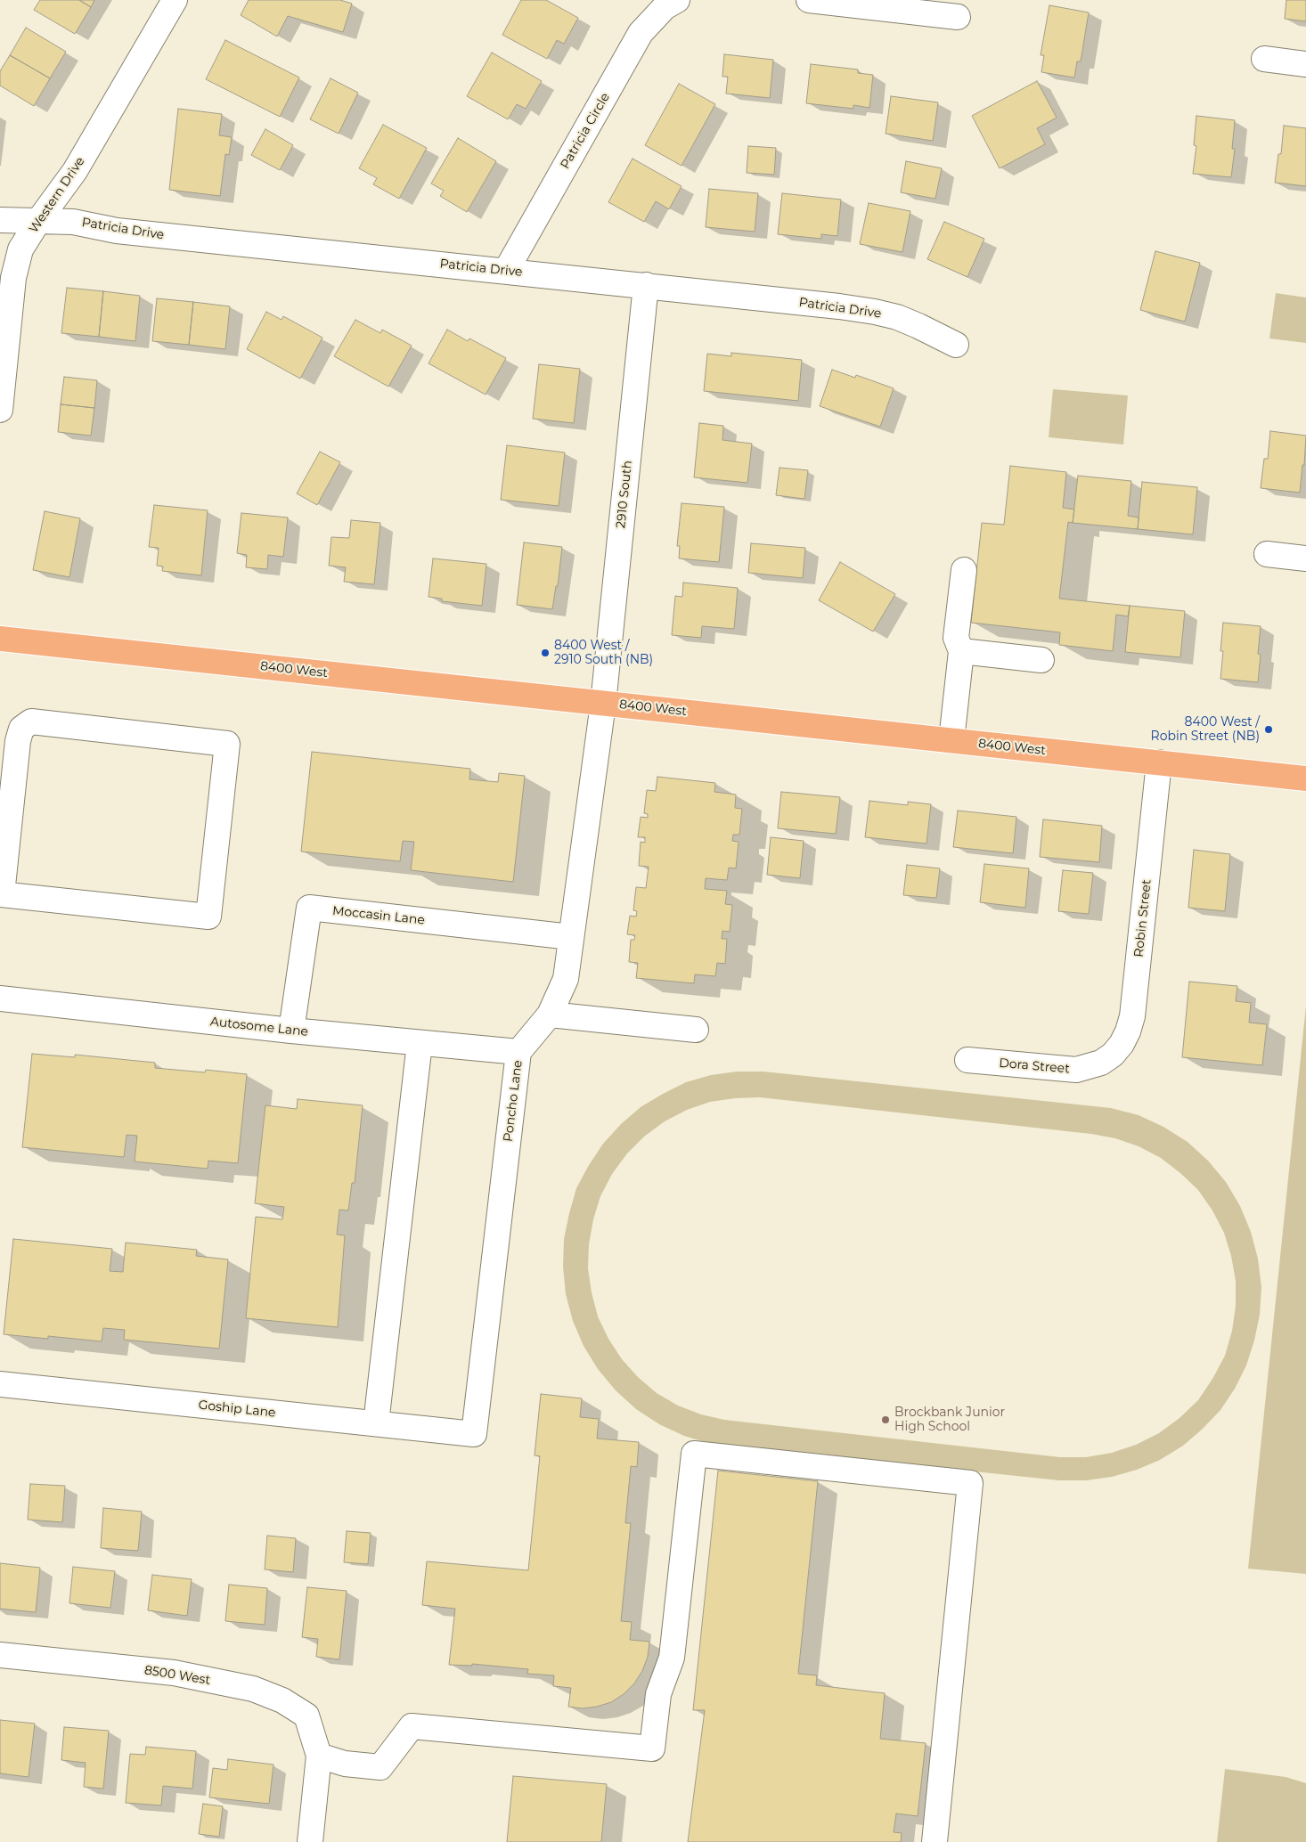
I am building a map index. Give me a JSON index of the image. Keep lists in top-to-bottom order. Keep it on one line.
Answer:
{"streets":{"main road":["8400 West"],"street":["Patricia Circle","Western Drive","Patricia Drive","2910 South","Moccasin Lane","Robin Street","Autosome Lane","Dora Street","Poncho Lane","Goship Lane","8500 West"]},"crossings":[["Patricia Circle","Patricia Drive"],["Western Drive","Patricia Drive"],["Patricia Drive","2910 South"],["2910 South","8400 West"],["2910 South","Poncho Lane"],["8400 West","Robin Street"],["8400 West","Poncho Lane"],["Moccasin Lane","Autosome Lane"],["Moccasin Lane","Poncho Lane"],["Robin Street","Dora Street"],["Autosome Lane","Poncho Lane"],["Poncho Lane","Goship Lane"]],"places":["8400 West / 2910 South (NB)","8400 West / Robin Street (NB)","Brockbank Junior High School"]}
